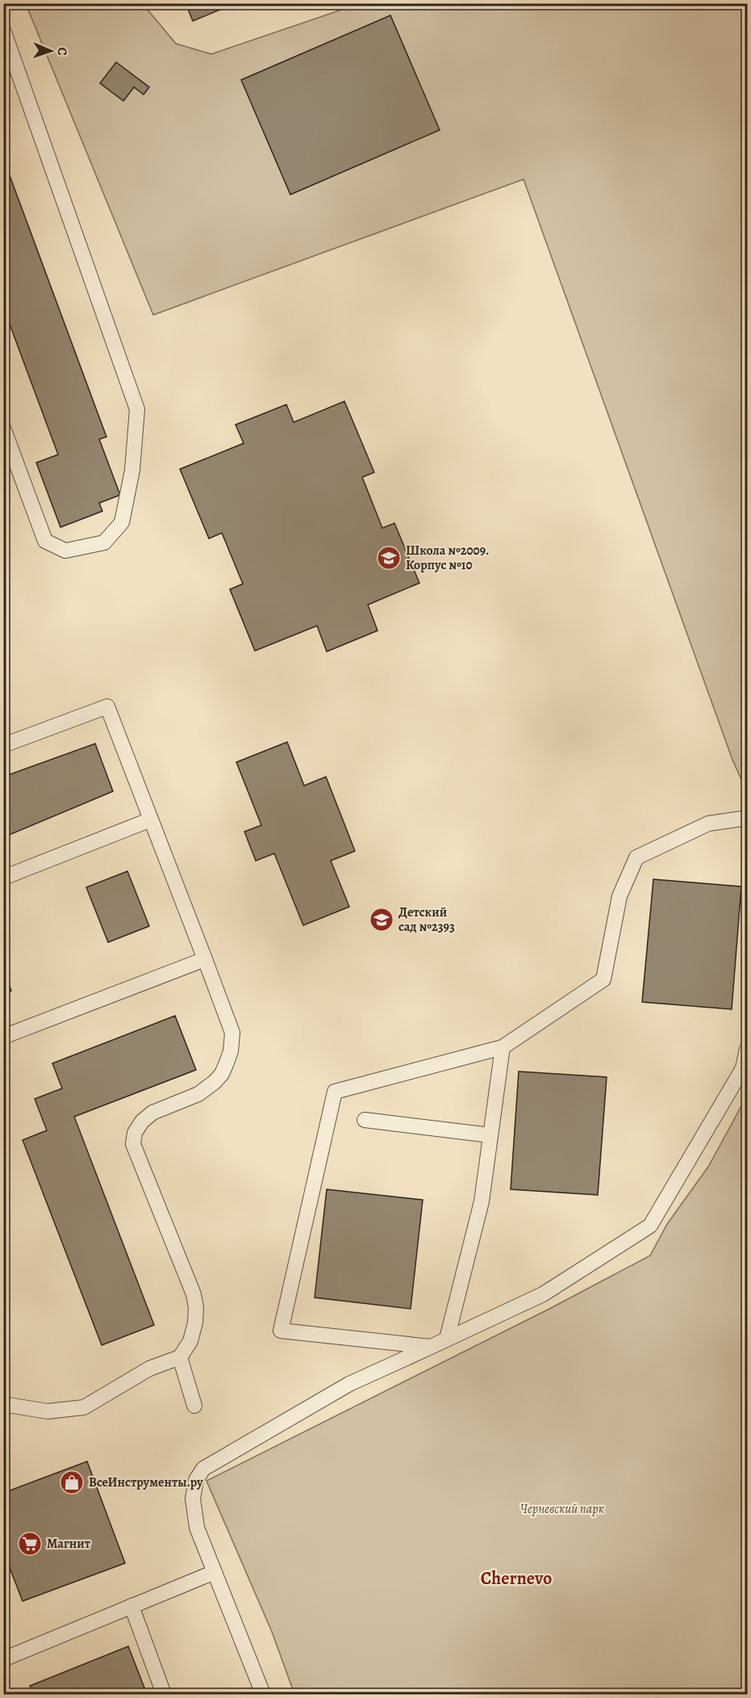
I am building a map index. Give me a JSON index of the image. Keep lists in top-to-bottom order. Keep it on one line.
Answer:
{"districts":["Chernevo"],"parks":["Черневский парк"],"places":{"school or university":["Школа №2009. Корпус №10","Детский сад №2393"],"shop":["ВсеИнструменты.ру"],"supermarket":["Магнит"]},"north":"right"}
